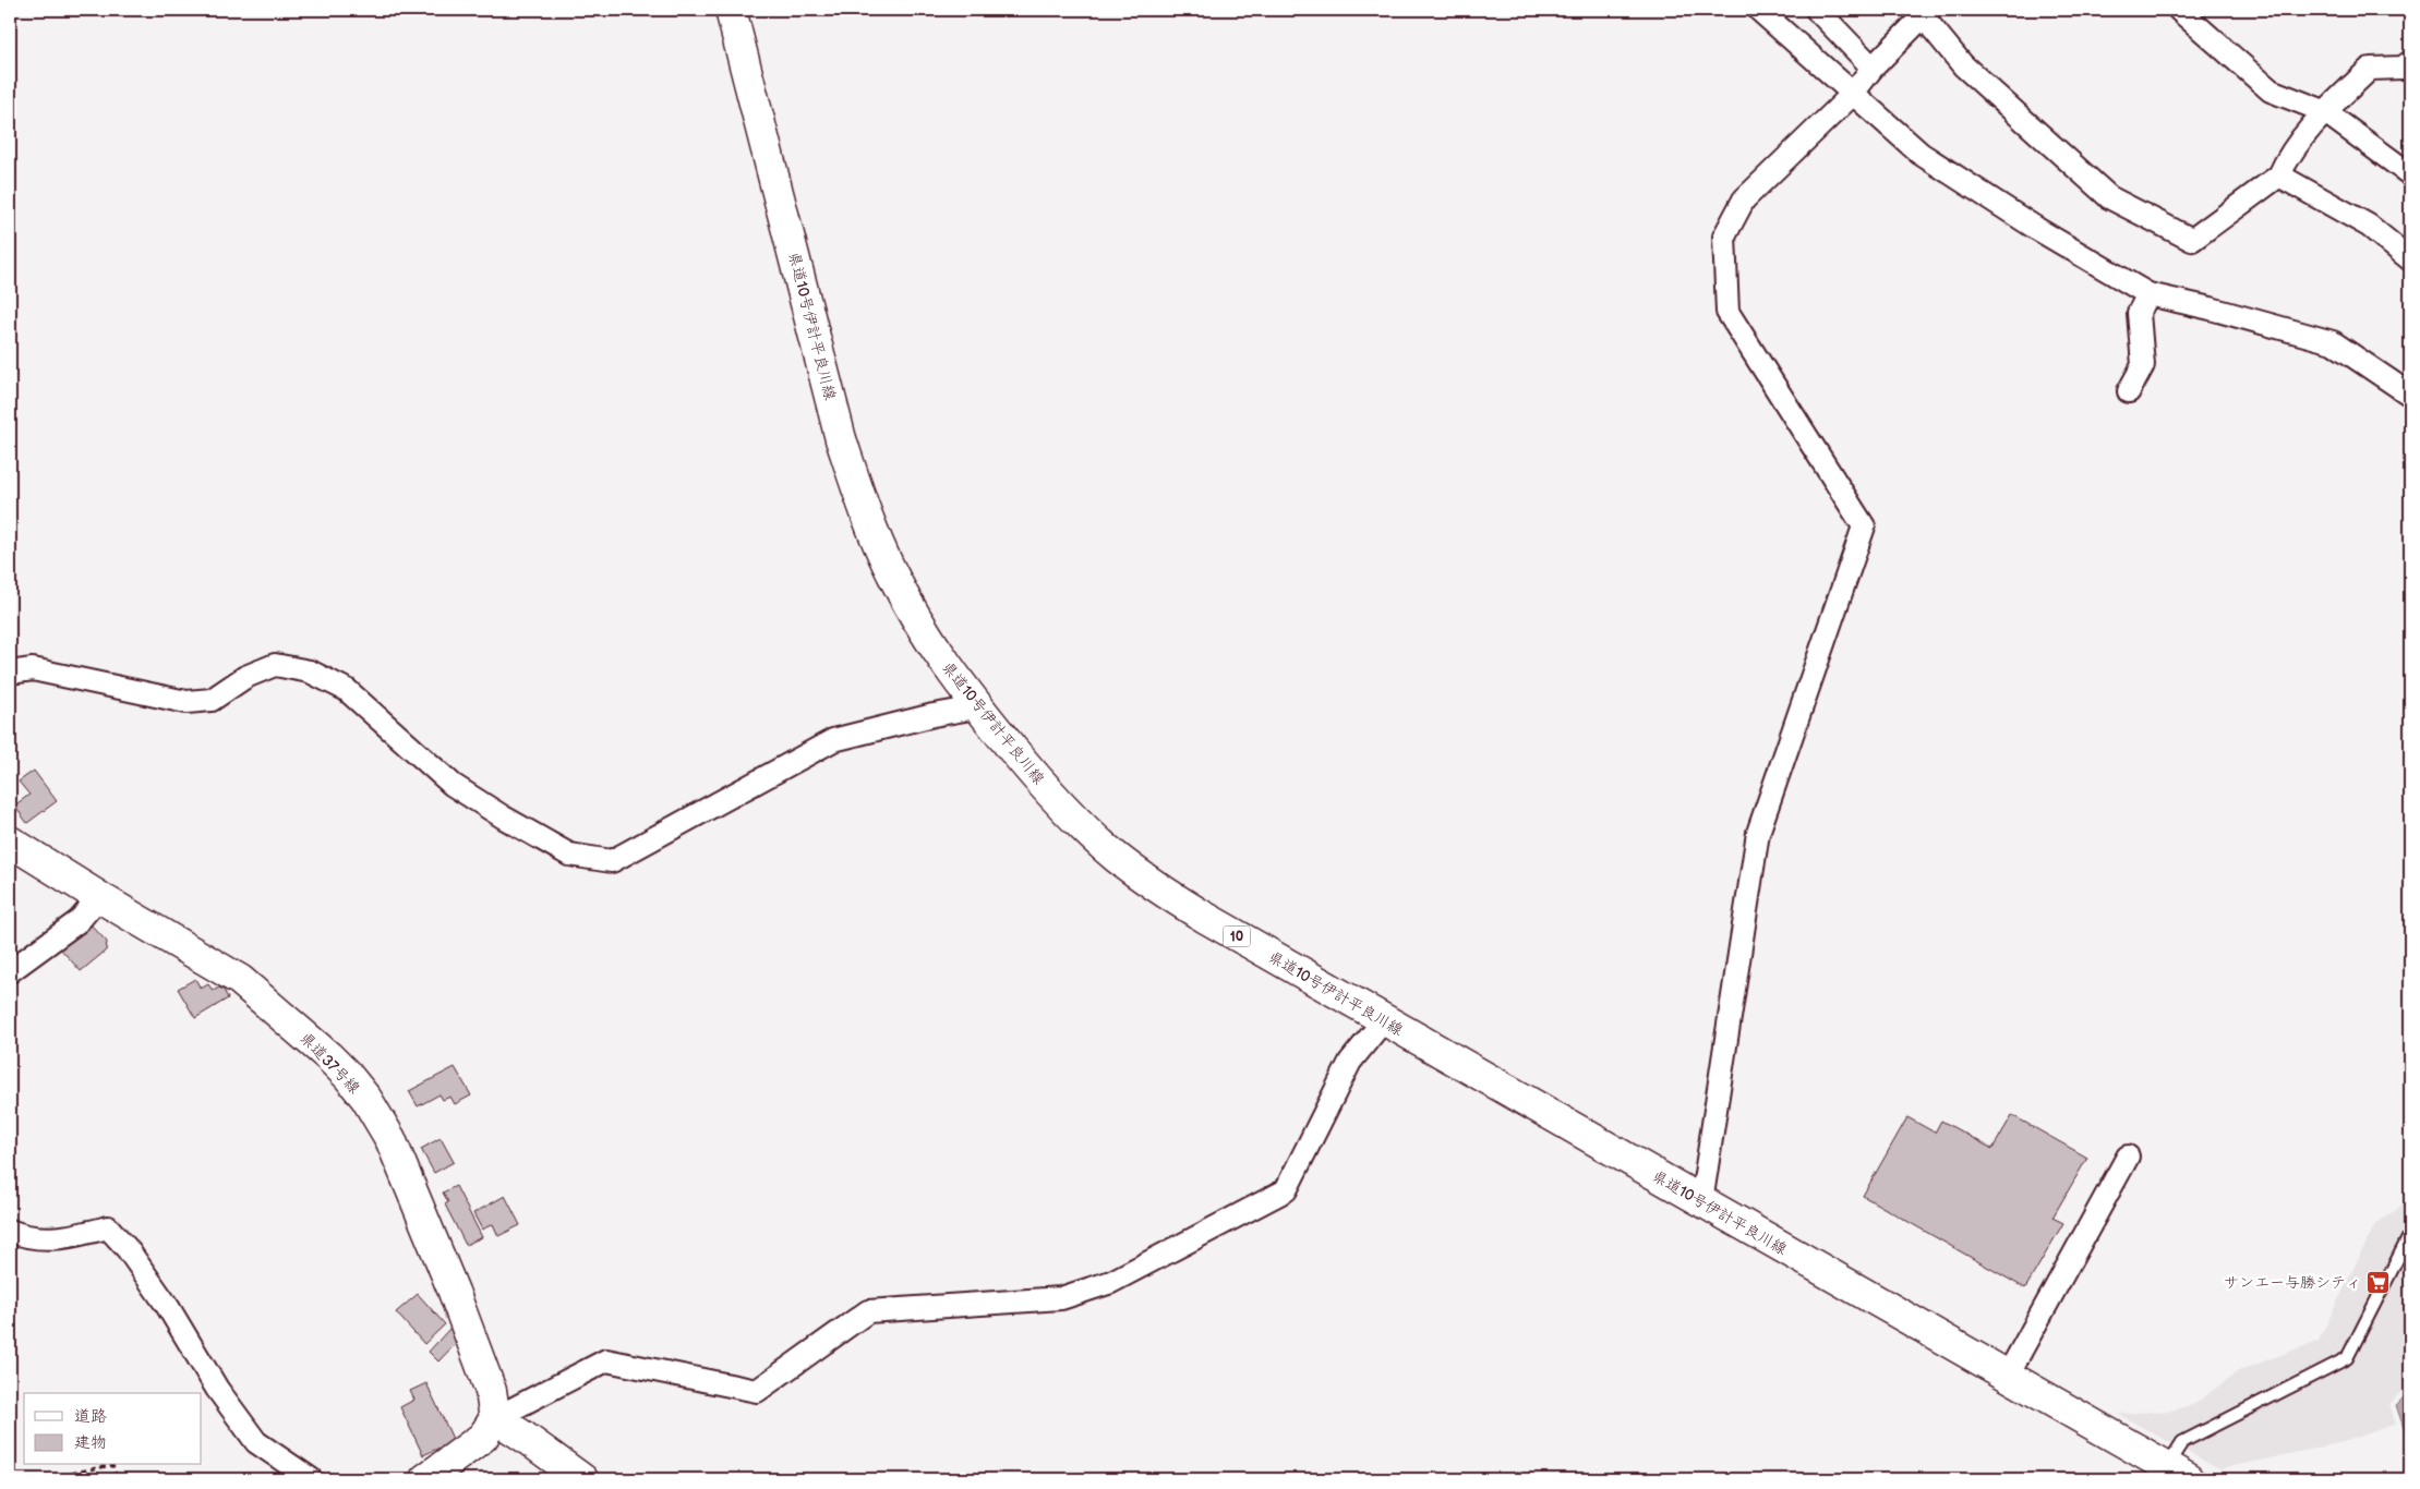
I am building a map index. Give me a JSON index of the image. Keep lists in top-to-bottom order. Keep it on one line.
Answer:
{"streets":{"main road":["県道10号伊計平良川線","10","県道37号線"]},"places":{"supermarket":["サンエー与勝シティ"]},"legend":["道路","建物"]}
